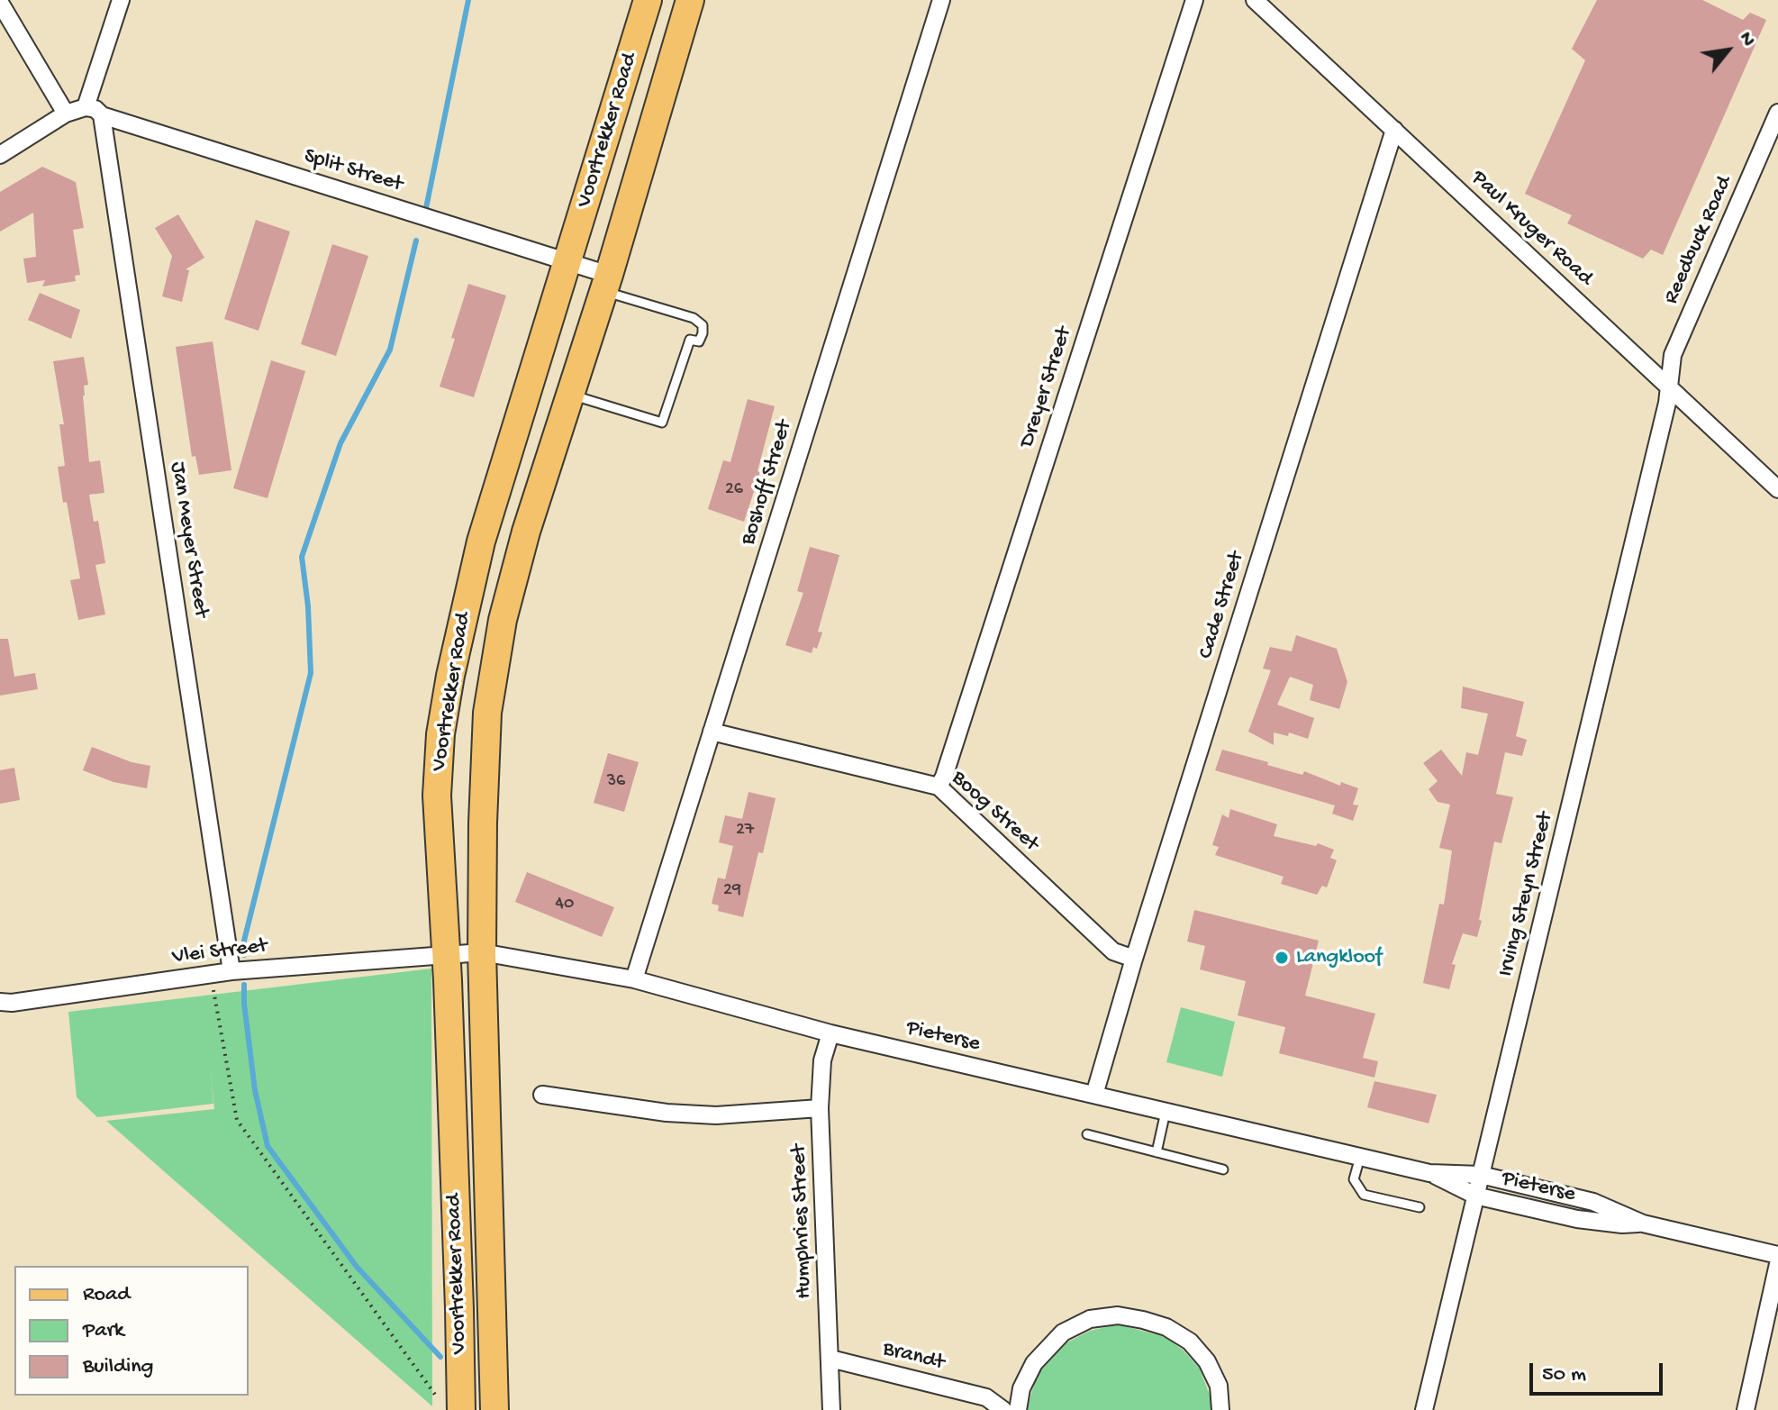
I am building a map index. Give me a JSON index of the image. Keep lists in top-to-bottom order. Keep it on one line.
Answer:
{"streets":{"main road":["Voortrekker Road"],"street":["Split Street","Paul Kruger Road","Reedbuck Road","Dreyer Street","Boshoff Street","Jan Meyer Street","Cade Street","Boog Street","Irving Steyn Street","Vlei Street","Pieterse","Humphries Street","Brandt"]},"crossings":[["Voortrekker Road","Split Street"],["Voortrekker Road","Vlei Street"],["Voortrekker Road","Pieterse"],["Split Street","Jan Meyer Street"],["Paul Kruger Road","Reedbuck Road"],["Paul Kruger Road","Cade Street"],["Paul Kruger Road","Irving Steyn Street"],["Reedbuck Road","Irving Steyn Street"],["Dreyer Street","Boog Street"],["Boshoff Street","Boog Street"],["Boshoff Street","Pieterse"],["Jan Meyer Street","Vlei Street"],["Cade Street","Boog Street"],["Cade Street","Pieterse"],["Irving Steyn Street","Pieterse"],["Vlei Street","Pieterse"],["Pieterse","Humphries Street"],["Humphries Street","Brandt"]],"places":["Langkloof"],"house_numbers":["26","36","27","29","40"],"legend":["Road","Park","Building"],"scale_bar":"50 m","north":"top right"}
